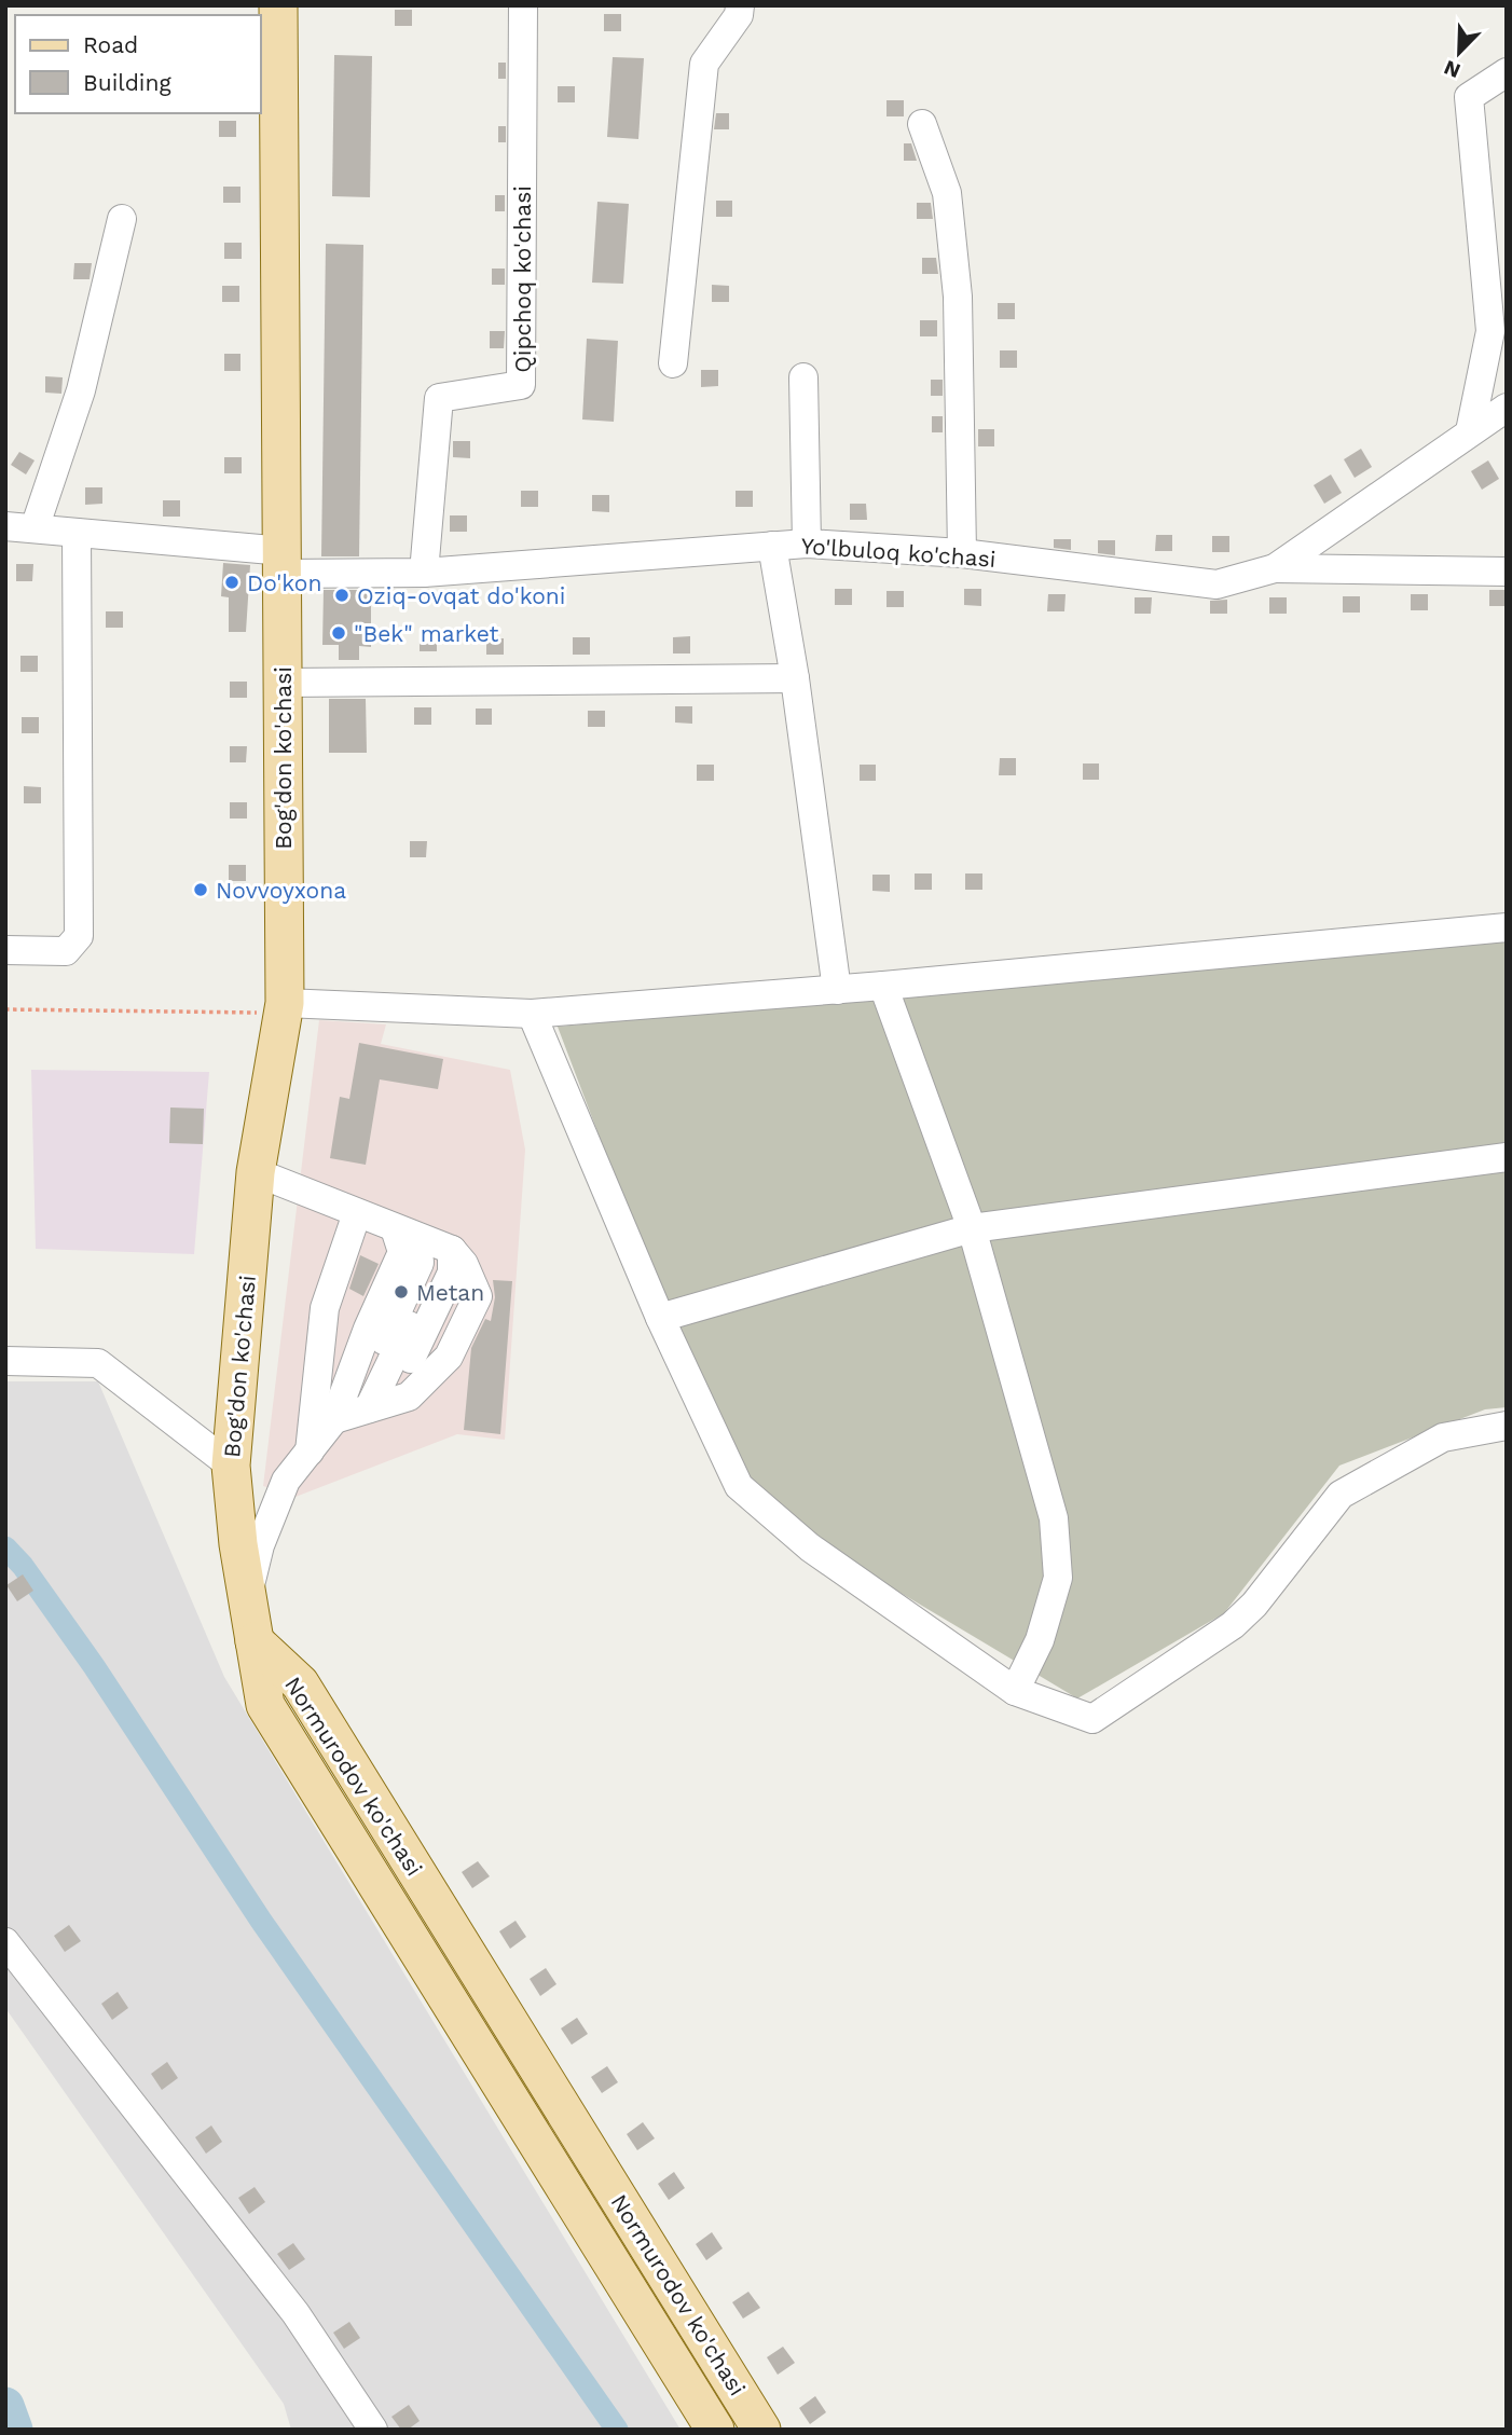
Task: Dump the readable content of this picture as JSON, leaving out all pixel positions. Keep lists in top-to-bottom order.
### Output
{
  "streets": {
    "main road": ["Bog'don ko'chasi", "Normurodov ko'chasi"],
    "street": ["Qipchoq ko'chasi", "Yo'lbuloq ko'chasi"]
  },
  "crossings": [
    ["Qipchoq ko'chasi", "Yo'lbuloq ko'chasi"],
    ["Yo'lbuloq ko'chasi", "Bog'don ko'chasi"],
    ["Bog'don ko'chasi", "Normurodov ko'chasi"]
  ],
  "places": [
    "Do'kon",
    "Oziq-ovqat do'koni",
    "\"Bek\" market",
    "Novvoyxona",
    "Metan"
  ],
  "legend": ["Road", "Building"],
  "north": "bottom left"
}
